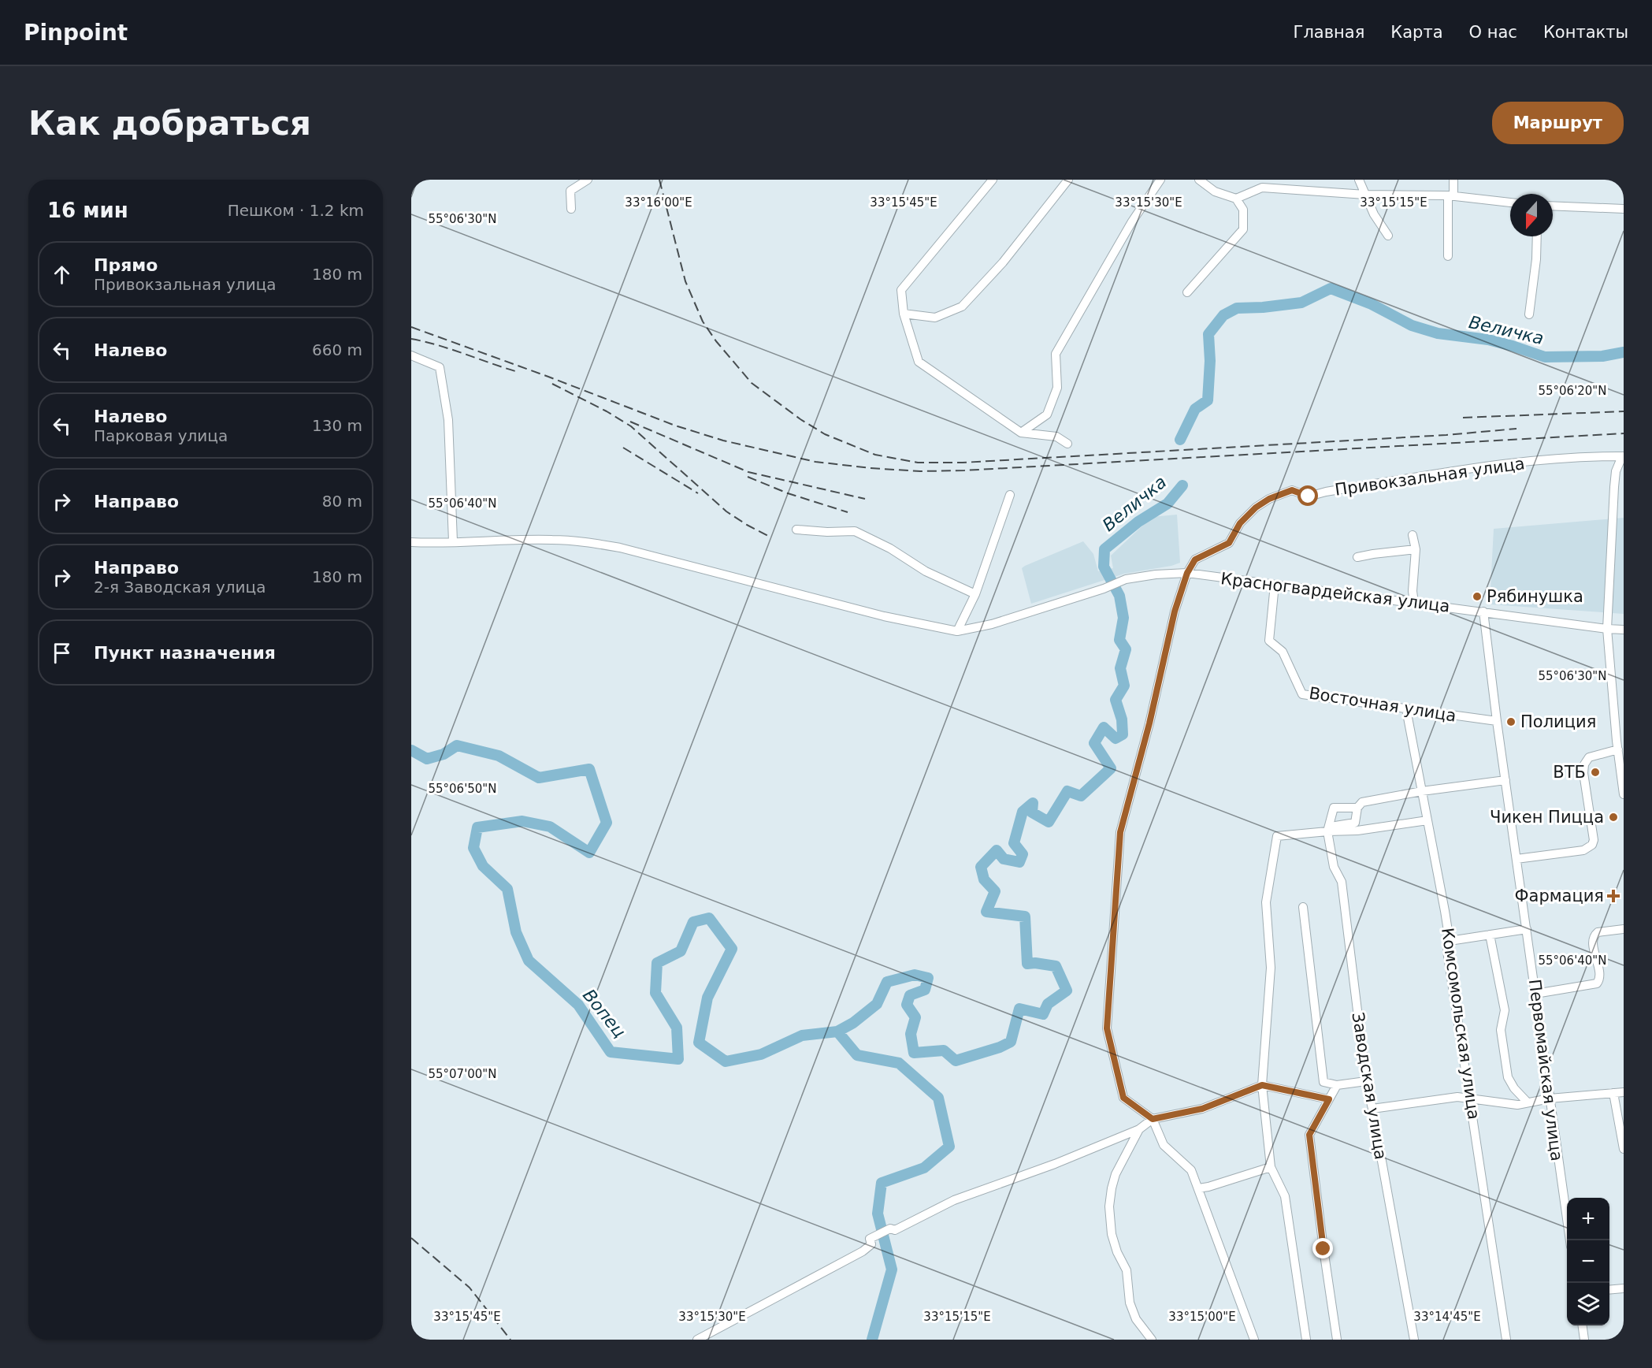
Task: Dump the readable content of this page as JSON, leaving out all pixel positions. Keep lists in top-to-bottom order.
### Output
{
  "streets": {
    "street": [
      "Привокзальная улица",
      "Красногвардейская улица",
      "Восточная улица",
      "Комсомольская улица",
      "Первомайская улица",
      "Заводская улица"
    ]
  },
  "crossings": [
    ["Привокзальная улица", "Красногвардейская улица"],
    ["Красногвардейская улица", "Восточная улица"],
    ["Красногвардейская улица", "Первомайская улица"],
    ["Восточная улица", "Комсомольская улица"],
    ["Восточная улица", "Первомайская улица"]
  ],
  "water": ["Величка", "Вопец"],
  "places": {
    "other": [
      "Рябинушка",
      "Полиция",
      "ВТБ",
      "Чикен Пицца"
    ],
    "health": ["Фармация"]
  },
  "north": "bottom",
  "page": {
    "header": "Pinpoint",
    "nav": [
      "Главная",
      "Карта",
      "О нас",
      "Контакты"
    ],
    "buttons": "Маршрут",
    "title": "Как добраться",
    "heading": ["16 мин", "Пешком · 1.2 km"],
    "list": [
      ["Прямо", "Привокзальная улица", "180 m"],
      ["Налево", "660 m"],
      ["Налево", "Парковая улица", "130 m"],
      ["Направо", "80 m"],
      ["Направо", "2-я Заводская улица", "180 m"],
      "Пункт назначения"
    ],
    "map_buttons": ["+", "−"]
  },
  "coordinates": [
    "33°16'00\"E",
    "33°15'45\"E",
    "33°15'30\"E",
    "33°15'15\"E",
    "55°06'30\"N",
    "55°06'20\"N",
    "55°06'40\"N",
    "55°06'50\"N",
    "55°07'00\"N",
    "33°15'00\"E",
    "33°14'45\"E"
  ]
}
